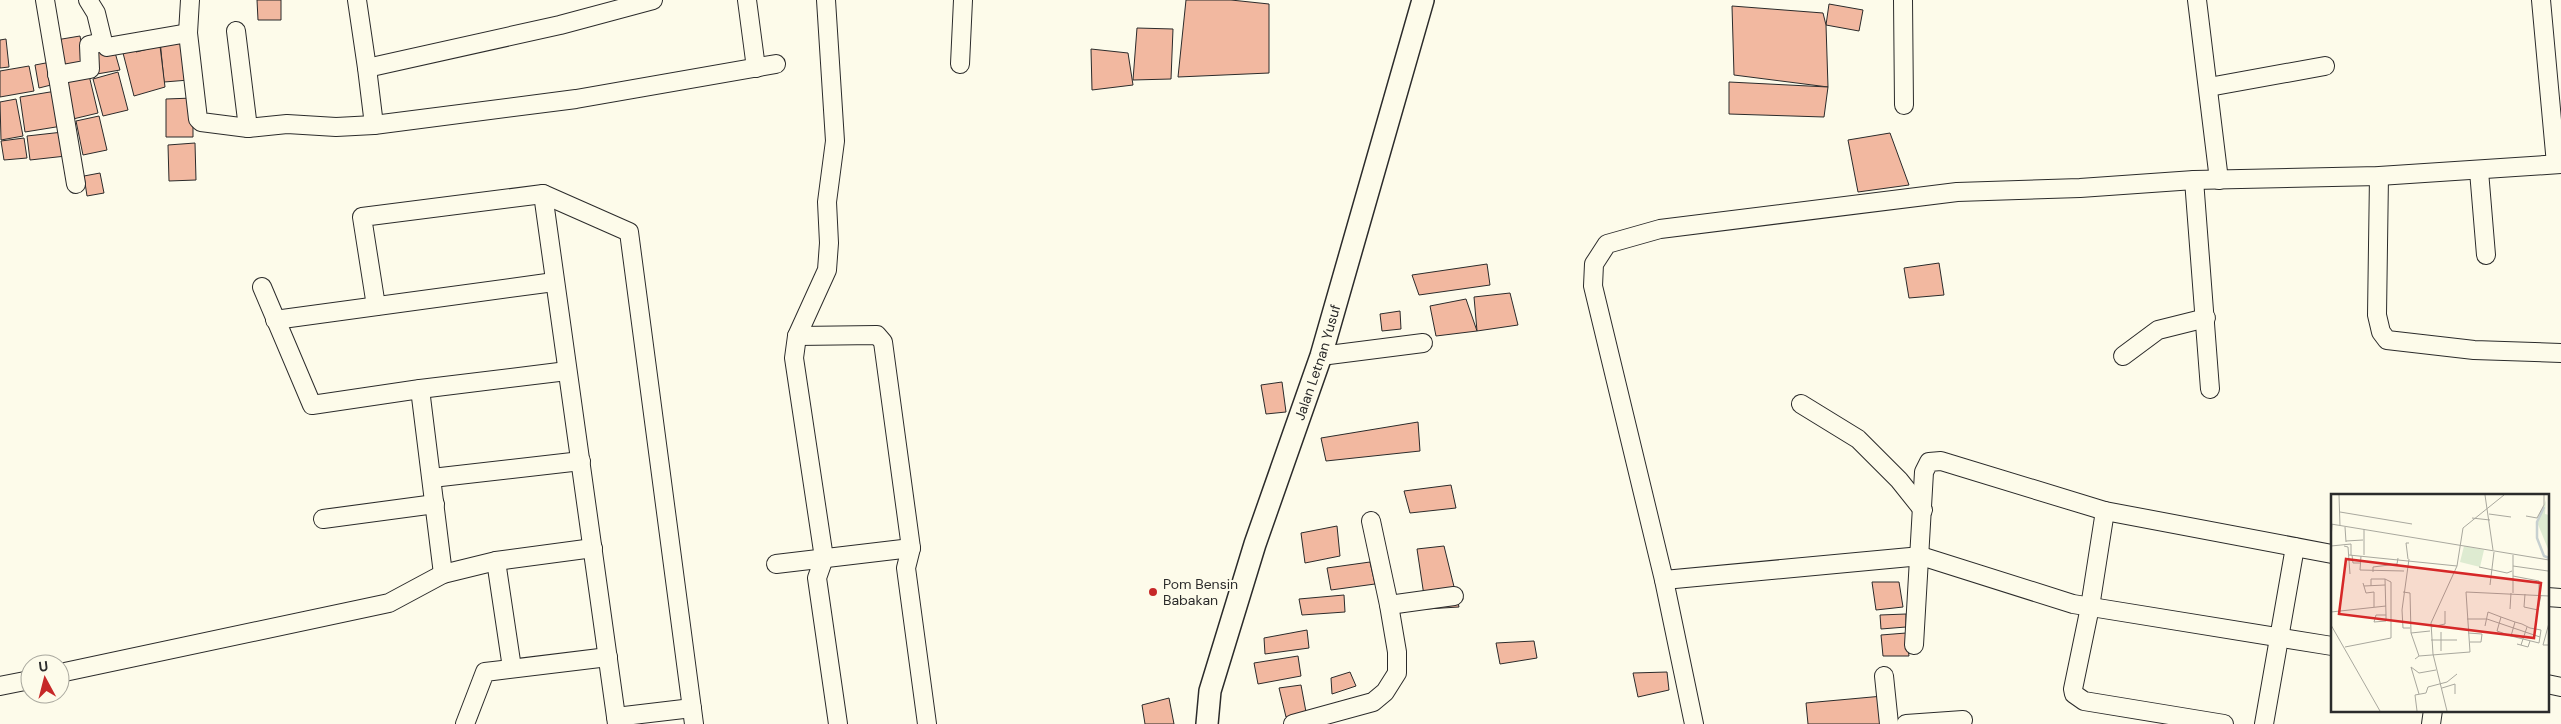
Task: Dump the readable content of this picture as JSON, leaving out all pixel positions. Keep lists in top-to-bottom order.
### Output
{
  "streets": {
    "street": ["Jalan Letnan Yusuf"]
  },
  "places": ["Pom Bensin Babakan"],
  "north": "top"
}
